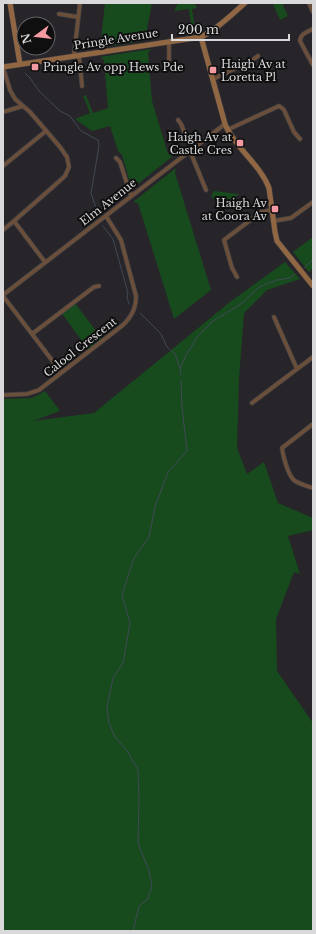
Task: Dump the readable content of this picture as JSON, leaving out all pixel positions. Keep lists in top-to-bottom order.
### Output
{
  "streets": {
    "street": ["Pringle Avenue", "Elm Avenue", "Calool Crescent"]
  },
  "crossings": [
    ["Elm Avenue", "Calool Crescent"]
  ],
  "places": {
    "transit": [
      "Pringle Av opp Hews Pde",
      "Haigh Av at Loretta Pl",
      "Haigh Av at Castle Cres",
      "Haigh Av at Coora Av"
    ]
  },
  "scale_bar": "200 m",
  "north": "left"
}
